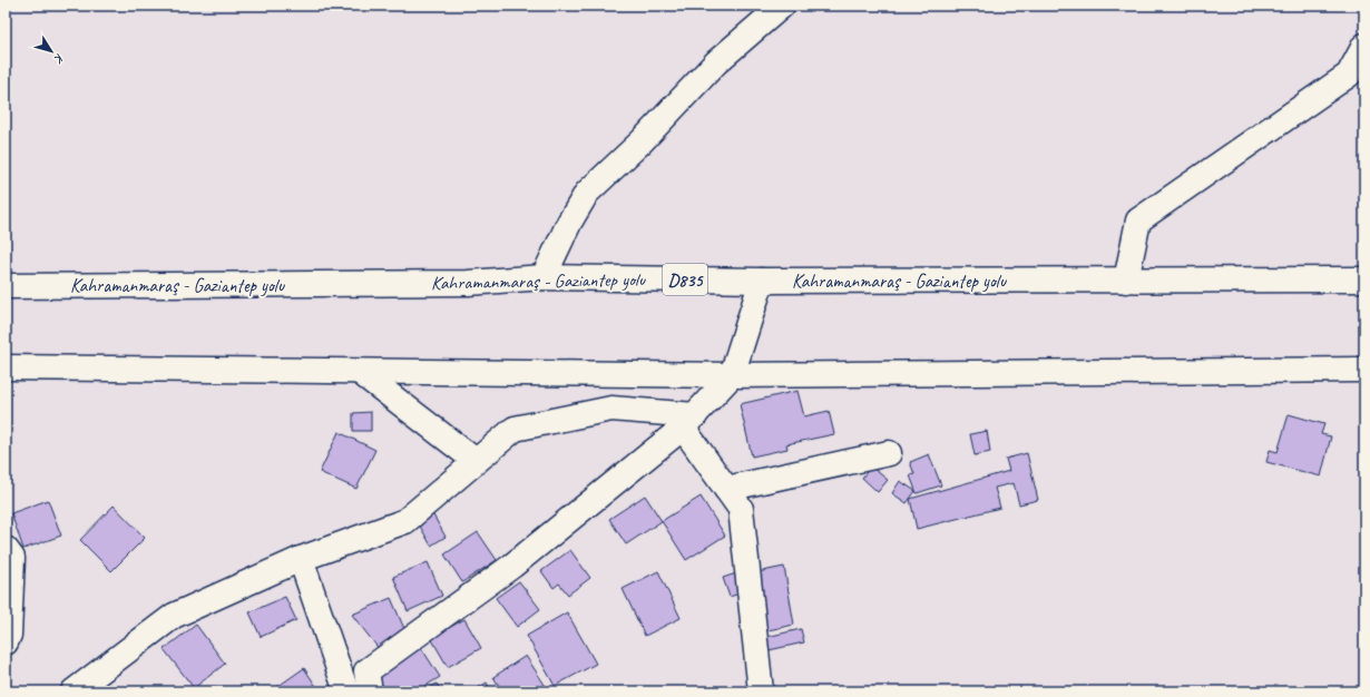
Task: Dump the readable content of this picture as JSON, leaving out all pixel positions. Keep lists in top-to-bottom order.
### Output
{
  "streets": {
    "main road": ["D835", "Kahramanmaraş - Gaziantep yolu"]
  },
  "north": "bottom right"
}
